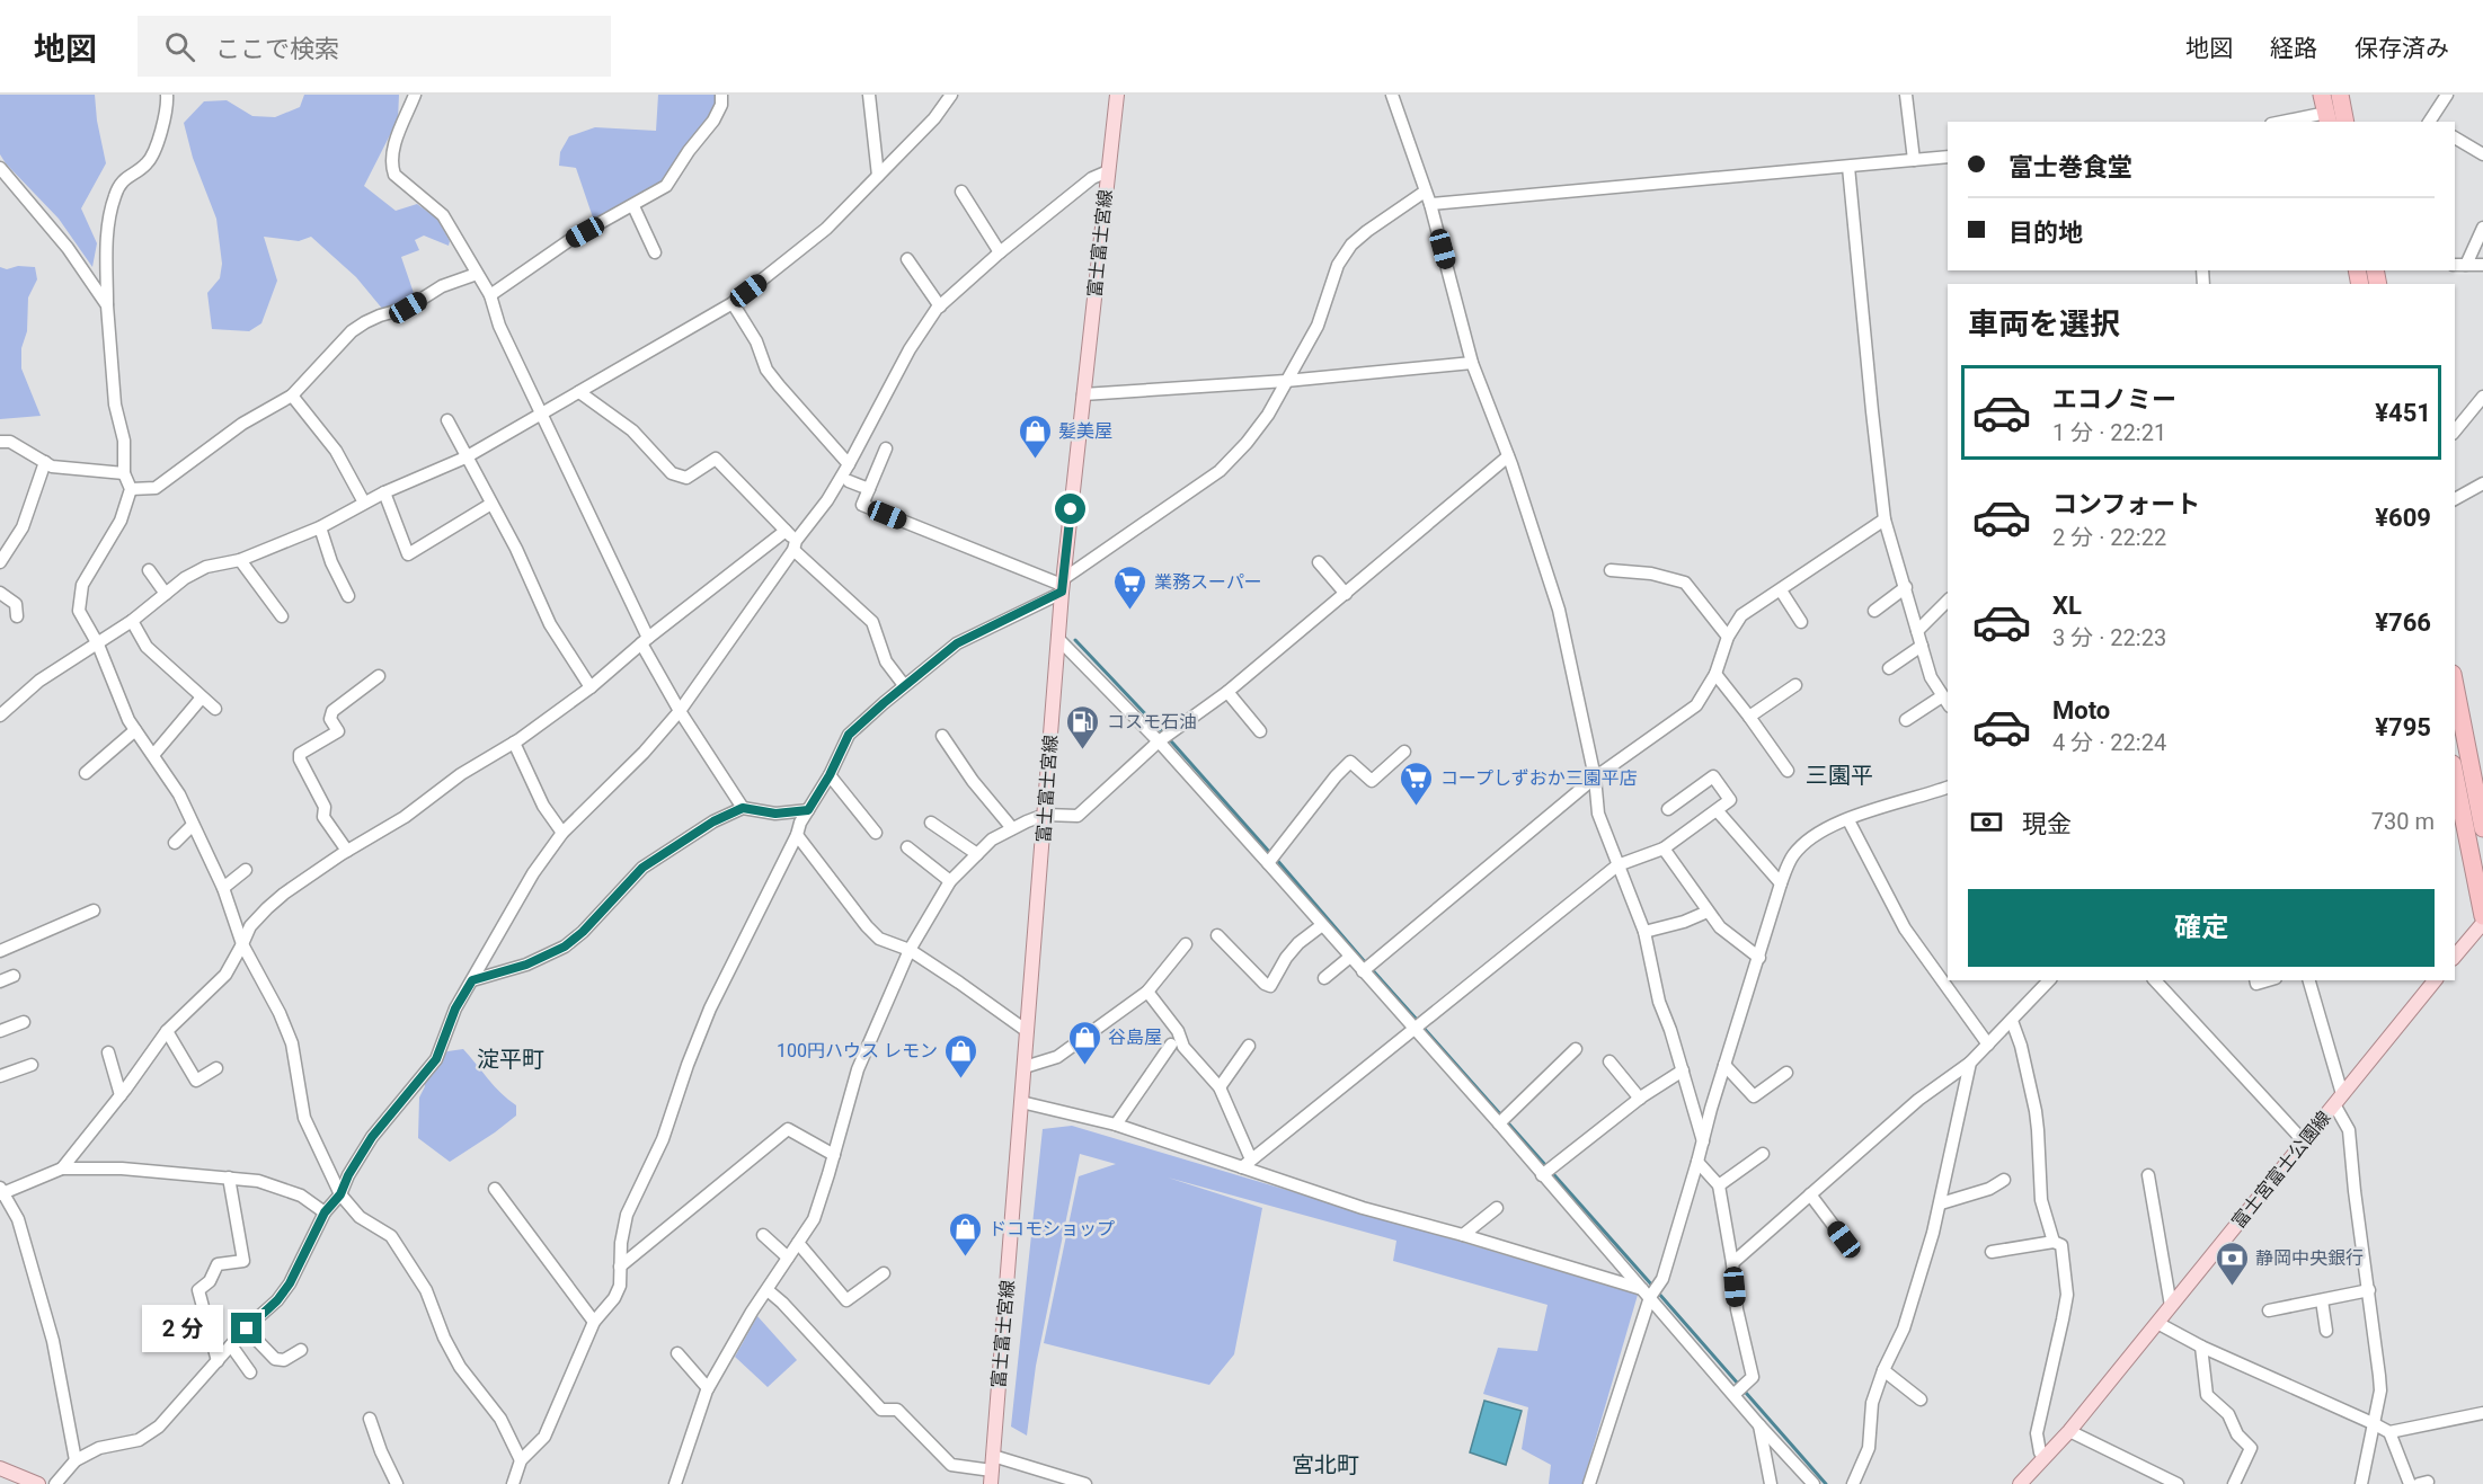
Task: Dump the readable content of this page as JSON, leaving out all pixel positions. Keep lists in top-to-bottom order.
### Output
{
  "streets": {
    "main road": ["富士富士宮線", "富士宮富士公園線"]
  },
  "districts": ["三園平", "淀平町", "宮北町"],
  "places": {
    "shop": [
      "髪美屋",
      "谷島屋",
      "100円ハウス レモン",
      "ドコモショップ"
    ],
    "supermarket": ["業務スーパー", "コープしずおか三園平店"],
    "fuel station": ["コスモ石油"],
    "bank": ["静岡中央銀行"]
  },
  "page": {
    "header": "地図",
    "search": "ここで検索",
    "nav": ["地図", "経路", "保存済み"],
    "banner": ["富士巻食堂", "目的地"],
    "heading": "車両を選択",
    "list": [
      {
        "name": "エコノミー",
        "note": "1 分 · 22:21",
        "value": "¥451"
      },
      {
        "name": "コンフォート",
        "note": "2 分 · 22:22",
        "value": "¥609"
      },
      {
        "name": "XL",
        "note": "3 分 · 22:23",
        "value": "¥766"
      },
      {
        "name": "Moto",
        "note": "4 分 · 22:24",
        "value": "¥795"
      }
    ],
    "pay": ["現金", "730 m"],
    "buttons": "確定",
    "bubble": "2 分"
  }
}
